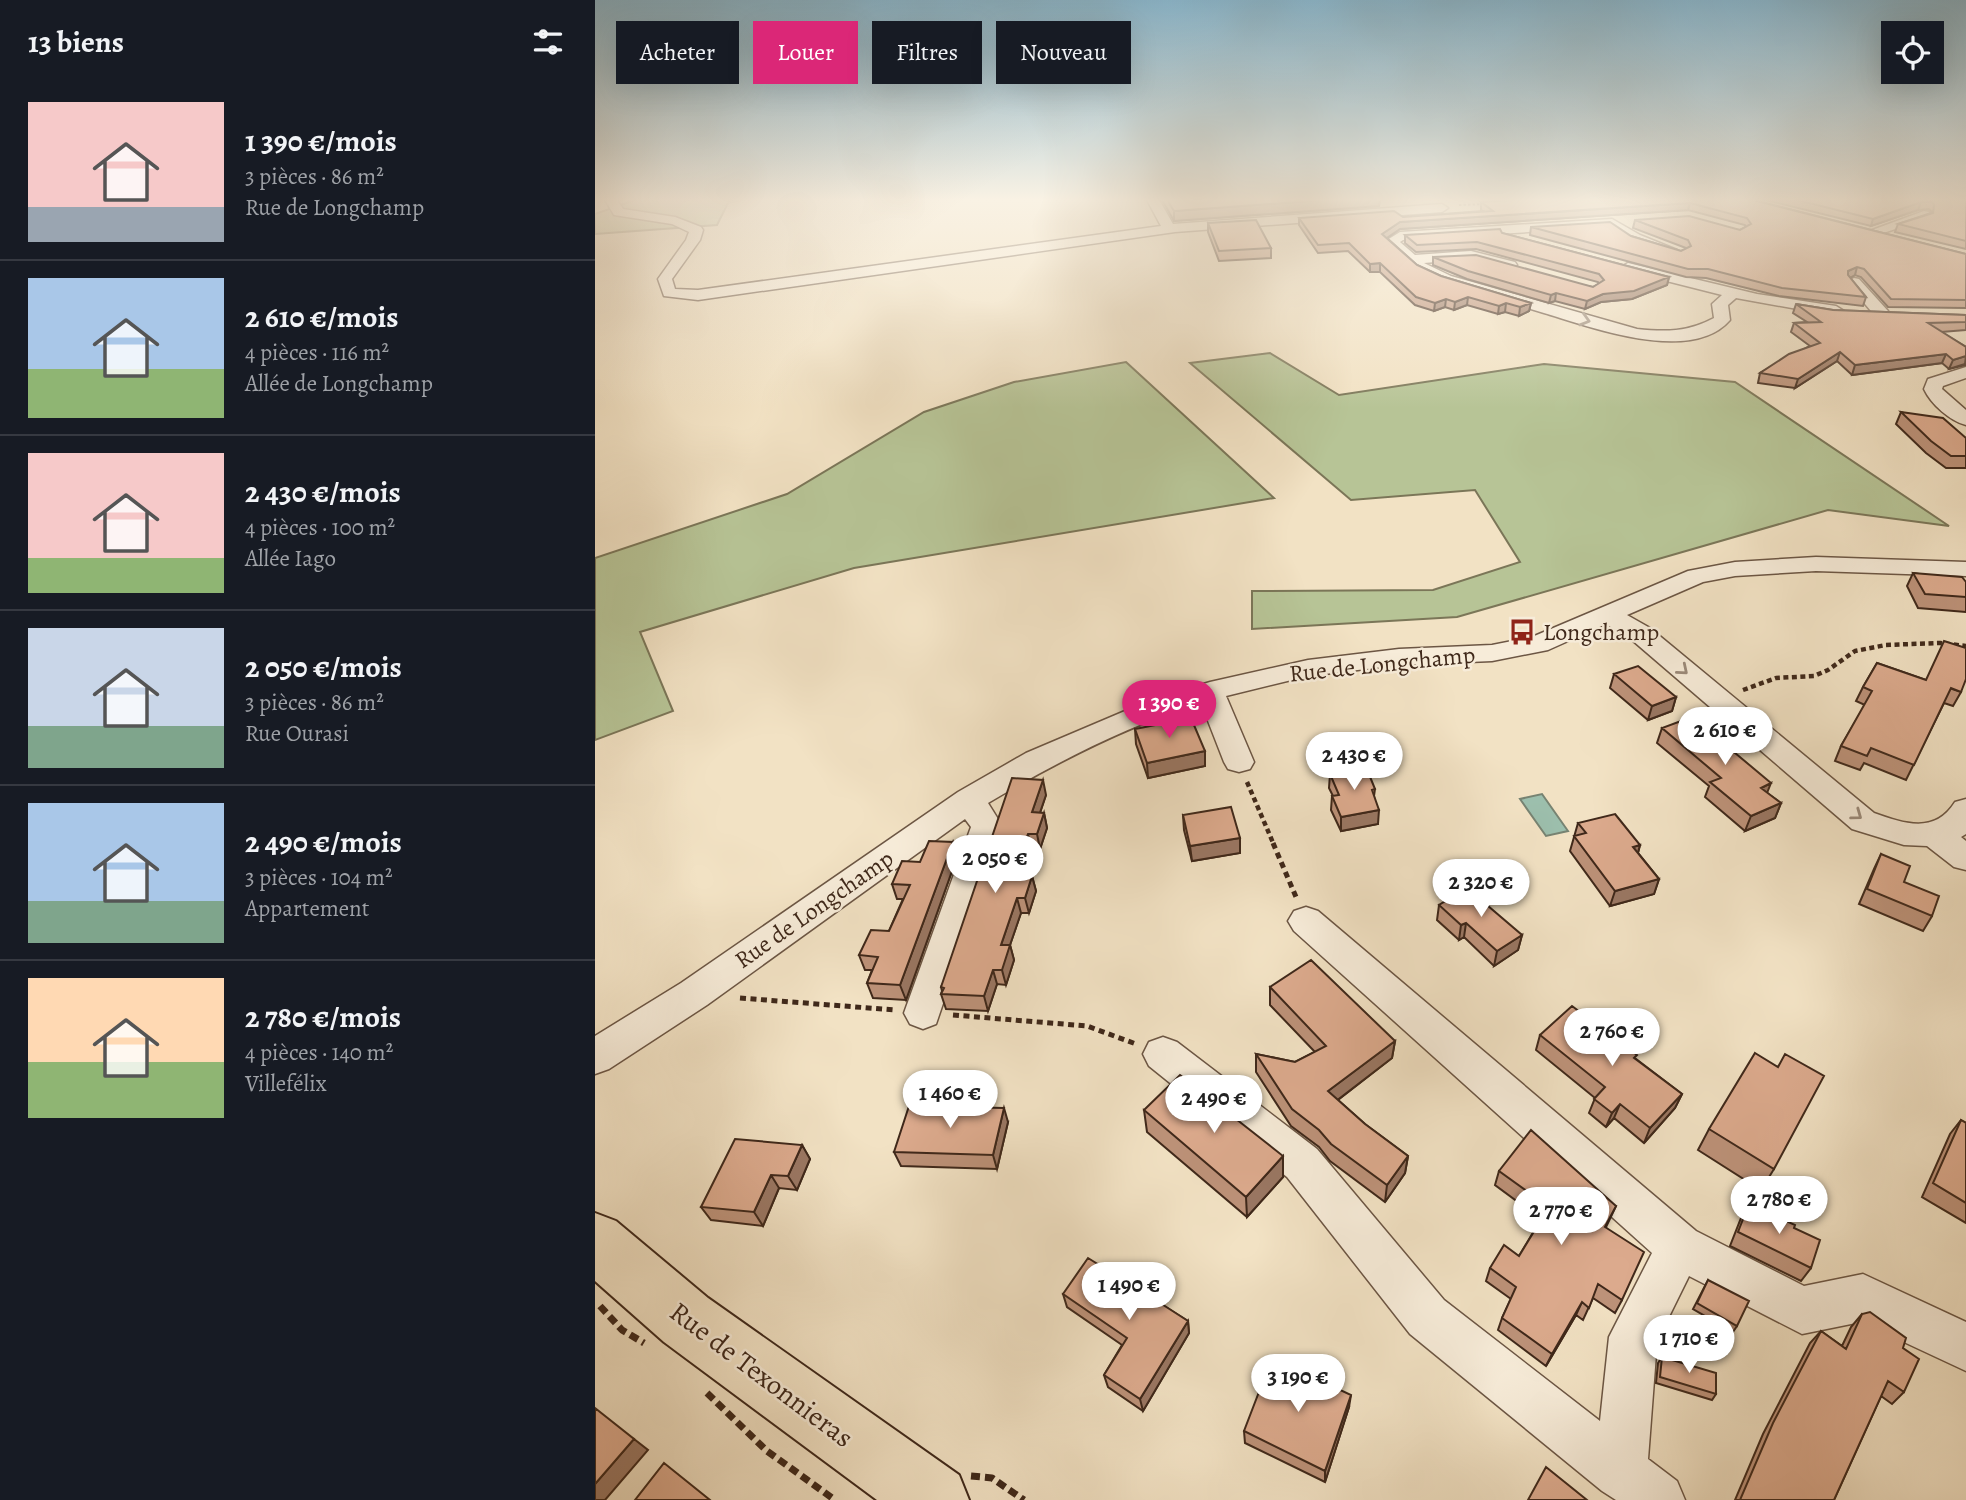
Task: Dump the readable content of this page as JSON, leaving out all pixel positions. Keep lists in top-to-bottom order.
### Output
{
  "streets": {
    "main road": ["Rue de Texonnieras"],
    "street": ["Rue de Longchamp"]
  },
  "places": {
    "bus stop": ["Longchamp"]
  },
  "page": {
    "heading": "13 biens",
    "chip": [
      "Acheter",
      "Louer",
      "Filtres",
      "Nouveau"
    ],
    "list": [
      {
        "name": "1 390 €/mois",
        "note": "3 pièces · 86 m² · Rue de Longchamp"
      },
      {
        "name": "2 610 €/mois",
        "note": "4 pièces · 116 m² · Allée de Longchamp"
      },
      {
        "name": "2 430 €/mois",
        "note": "4 pièces · 100 m² · Allée Iago"
      },
      {
        "name": "2 050 €/mois",
        "note": "3 pièces · 86 m² · Rue Ourasi"
      },
      {
        "name": "2 490 €/mois",
        "note": "3 pièces · 104 m² · Appartement"
      },
      {
        "name": "2 780 €/mois",
        "note": "4 pièces · 140 m² · Villefélix"
      }
    ],
    "price": [
      "1 390 €",
      "2 610 €",
      "2 430 €",
      "2 050 €",
      "2 320 €",
      "2 760 €",
      "1 460 €",
      "2 490 €",
      "2 780 €",
      "2 770 €",
      "1 490 €",
      "1 710 €",
      "3 190 €"
    ]
  }
}
